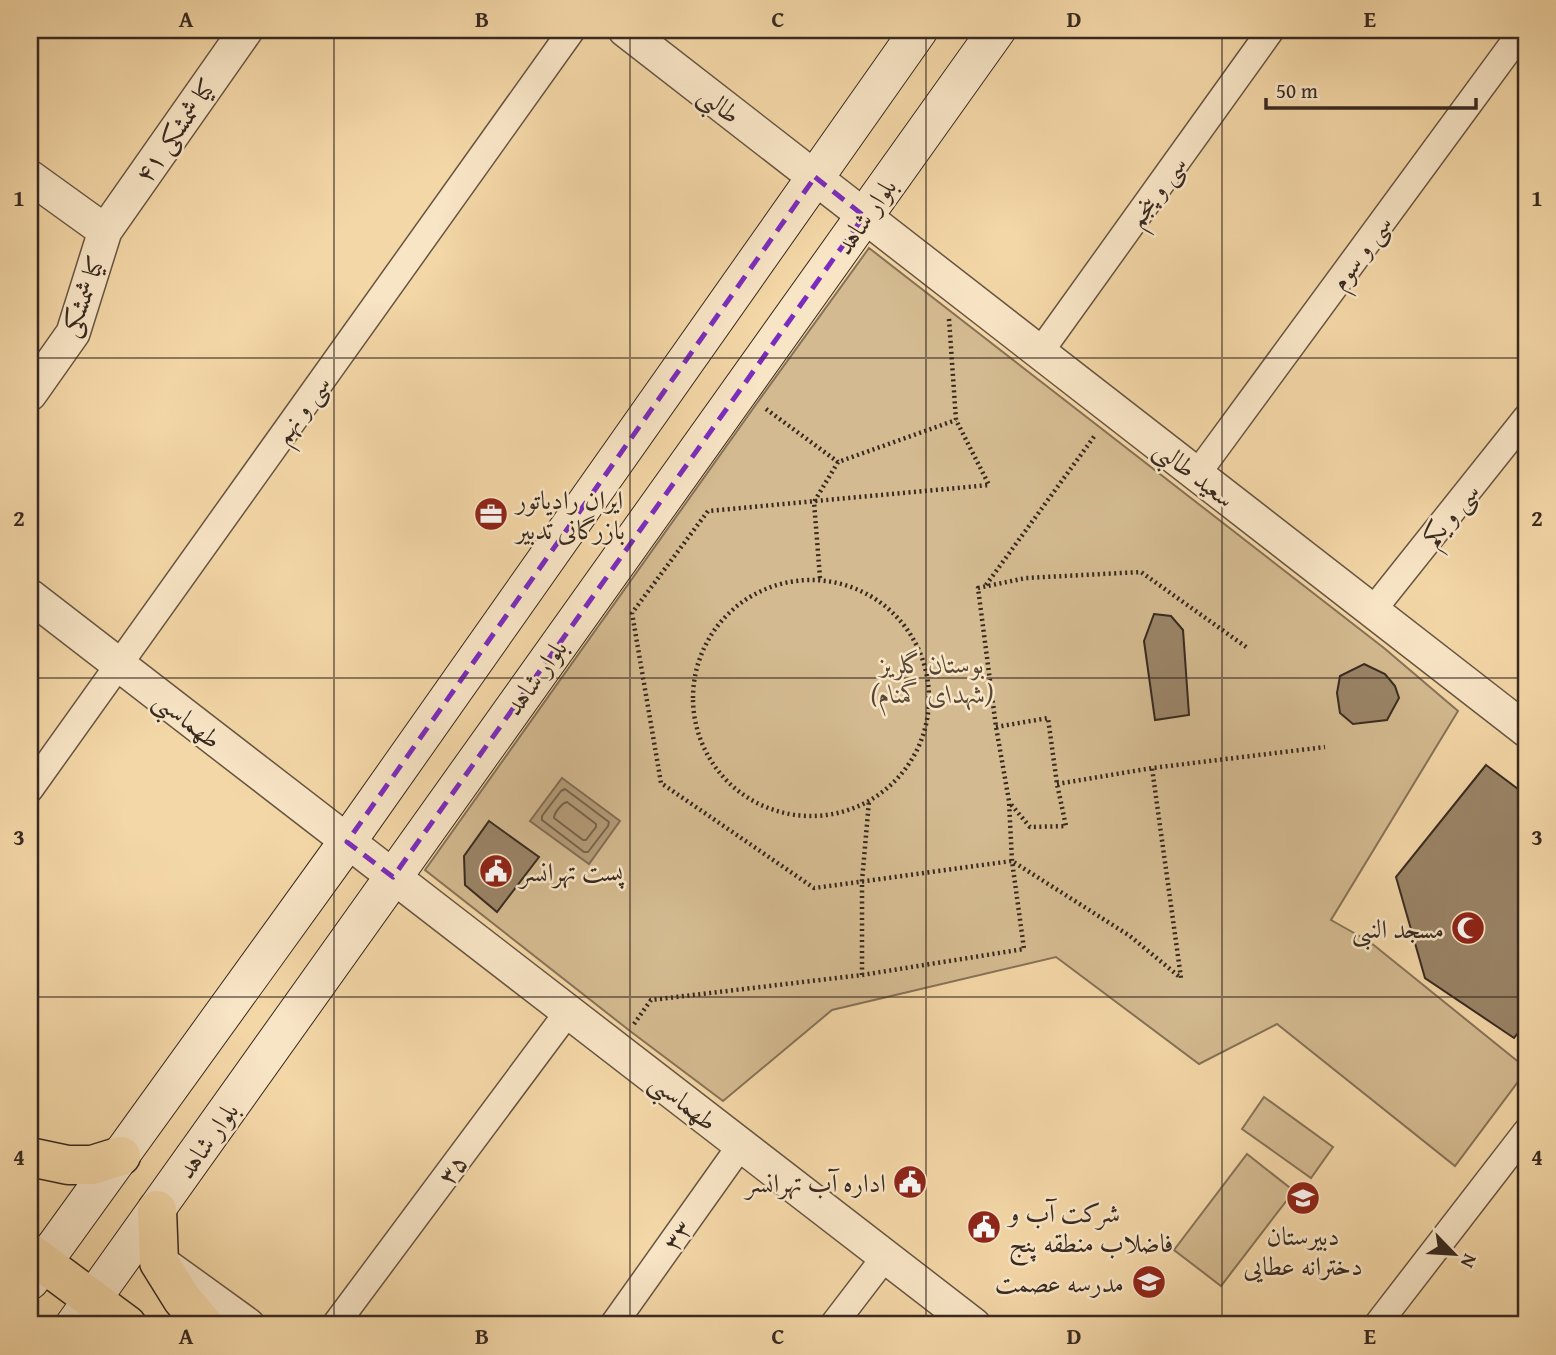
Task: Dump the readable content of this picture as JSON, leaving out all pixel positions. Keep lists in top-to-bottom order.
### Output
{
  "streets": {
    "main road": ["بلوار شاهد"],
    "street": [
      "طالبی",
      "۴۱ کیا شمشکی",
      "سی و پنجم",
      "سی و سوم",
      "کیا شمشکی",
      "سی و نهم",
      "سعید طالبی",
      "سی و یکم",
      "طهماسبی",
      "۳۵",
      "۳۳"
    ]
  },
  "crossings": [
    ["طالبی", "بلوار شاهد"],
    ["طالبی", "سعید طالبی"],
    ["۴۱ کیا شمشکی", "کیا شمشکی"],
    ["سی و پنجم", "سعید طالبی"],
    ["بلوار شاهد", "سعید طالبی"],
    ["بلوار شاهد", "طهماسبی"],
    ["سی و سوم", "سعید طالبی"],
    ["سی و نهم", "طهماسبی"],
    ["سعید طالبی", "سی و یکم"],
    ["طهماسبی", "۳۵"],
    ["طهماسبی", "۳۳"]
  ],
  "parks": ["بوستان گلریز (شهدای گمنام)"],
  "places": {
    "office": ["ایران رادیاتور بازرگانی تدبیر"],
    "public building": ["پست تهرانسر", "اداره آب تهرانسر", "شرکت آب و فاضلاب منطقه پنج"],
    "mosque": ["مسجد النبی"],
    "school or university": ["دبیرستان دخترانه عطایی", "مدرسه عصمت"]
  },
  "scale_bar": "50 m",
  "north": "bottom right",
  "grid": {
    "columns": [
      "A",
      "B",
      "C",
      "D",
      "E"
    ],
    "rows": [
      "1",
      "2",
      "3",
      "4"
    ]
  }
}
